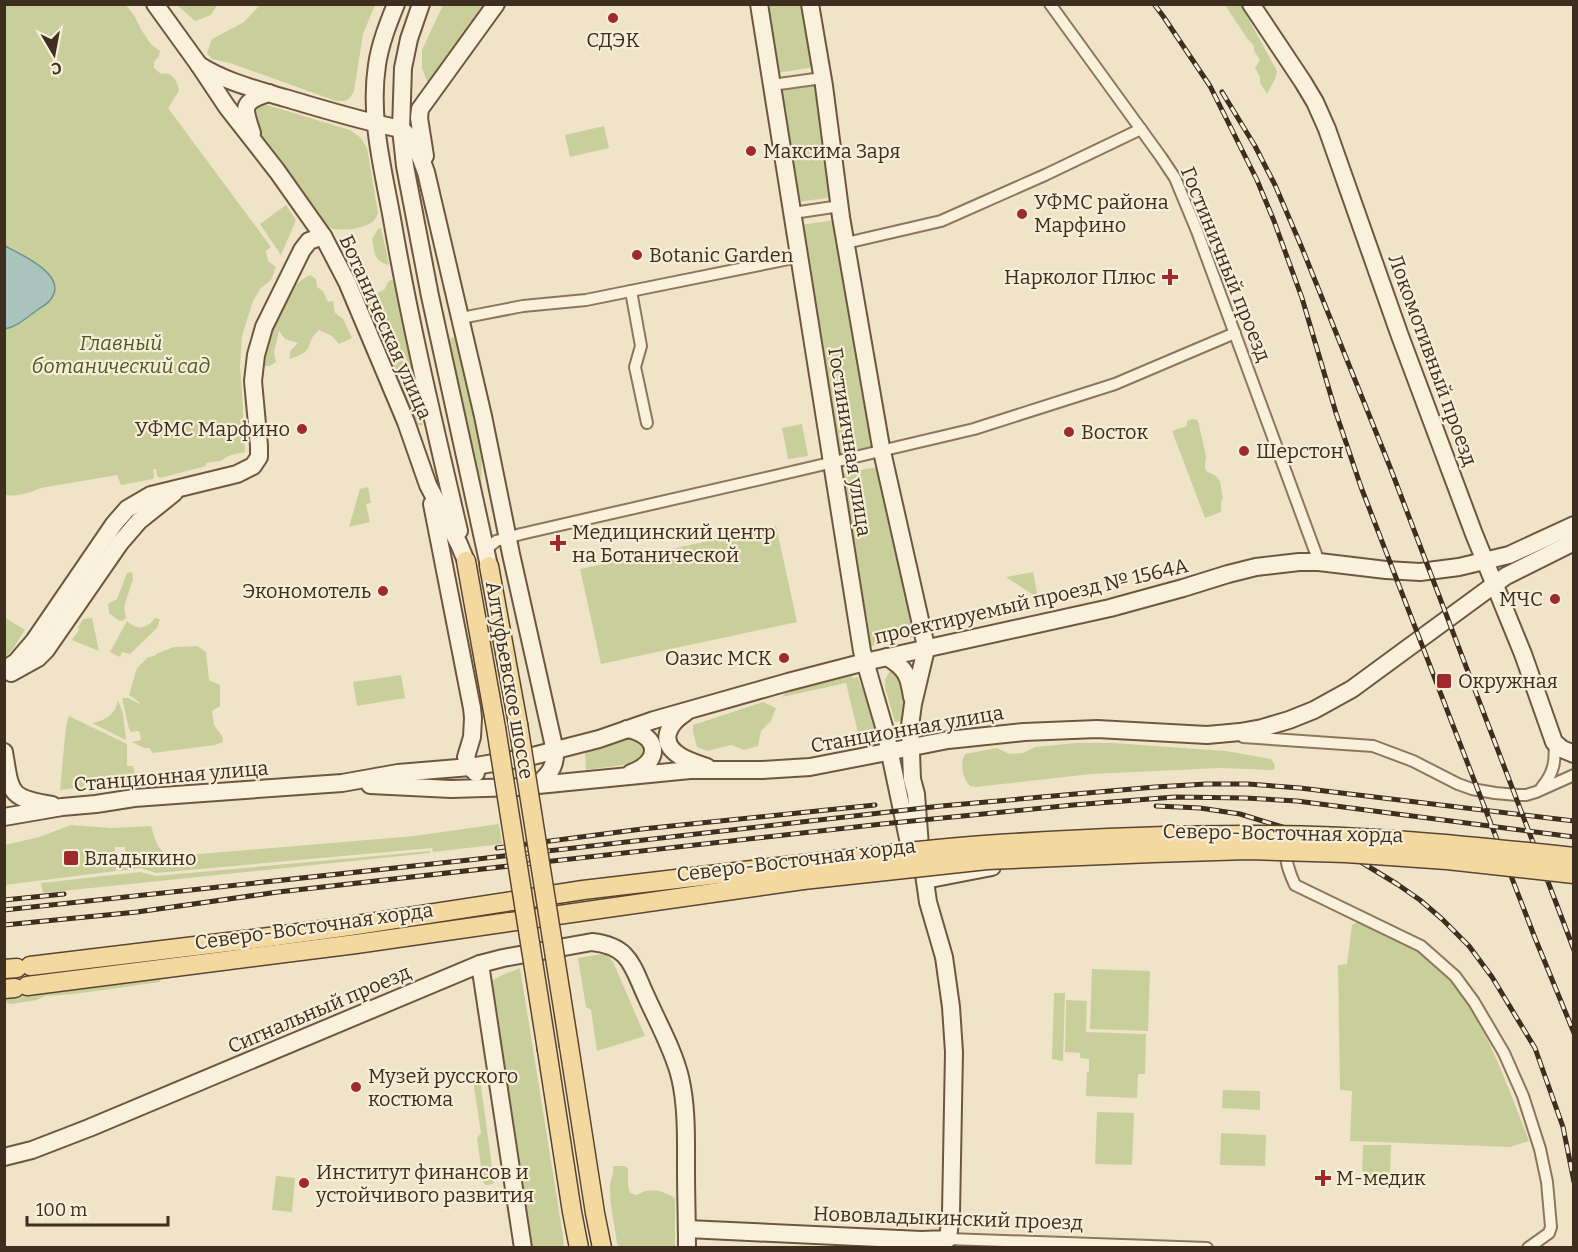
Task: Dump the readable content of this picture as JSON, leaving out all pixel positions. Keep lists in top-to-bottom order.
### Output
{
  "streets": {
    "main road": [
      "Ботаническая улица",
      "Локомотивный проезд",
      "Гостиничная улица",
      "проектируемый проезд № 1564А",
      "Алтуфьевское шоссе",
      "Станционная улица",
      "Северо-Восточная хорда",
      "Сигнальный проезд",
      "Нововладыкинский проезд"
    ],
    "street": ["Гостиничный проезд"]
  },
  "crossings": [
    ["Гостиничный проезд", "проектируемый проезд № 1564А"],
    ["Ботаническая улица", "Алтуфьевское шоссе"],
    ["Локомотивный проезд", "проектируемый проезд № 1564А"],
    ["Локомотивный проезд", "Станционная улица"],
    ["Гостиничная улица", "проектируемый проезд № 1564А"],
    ["Гостиничная улица", "Станционная улица"],
    ["Гостиничная улица", "Нововладыкинский проезд"],
    ["проектируемый проезд № 1564А", "Станционная улица"],
    ["Сигнальный проезд", "Нововладыкинский проезд"]
  ],
  "parks": ["Главный ботанический сад"],
  "places": {
    "other": [
      "СДЭК",
      "Максима Заря",
      "УФМС района Марфино",
      "Botanic Garden",
      "УФМС Марфино",
      "Восток",
      "Шерстон",
      "Экономотель",
      "МЧС",
      "Оазис МСК",
      "Музей русского костюма",
      "Институт финансов и устойчивого развития"
    ],
    "health": ["Нарколог Плюс", "Медицинский центр на Ботанической", "М-медик"],
    "transit": ["Окружная", "Владыкино"]
  },
  "scale_bar": "100 m",
  "north": "bottom"
}
